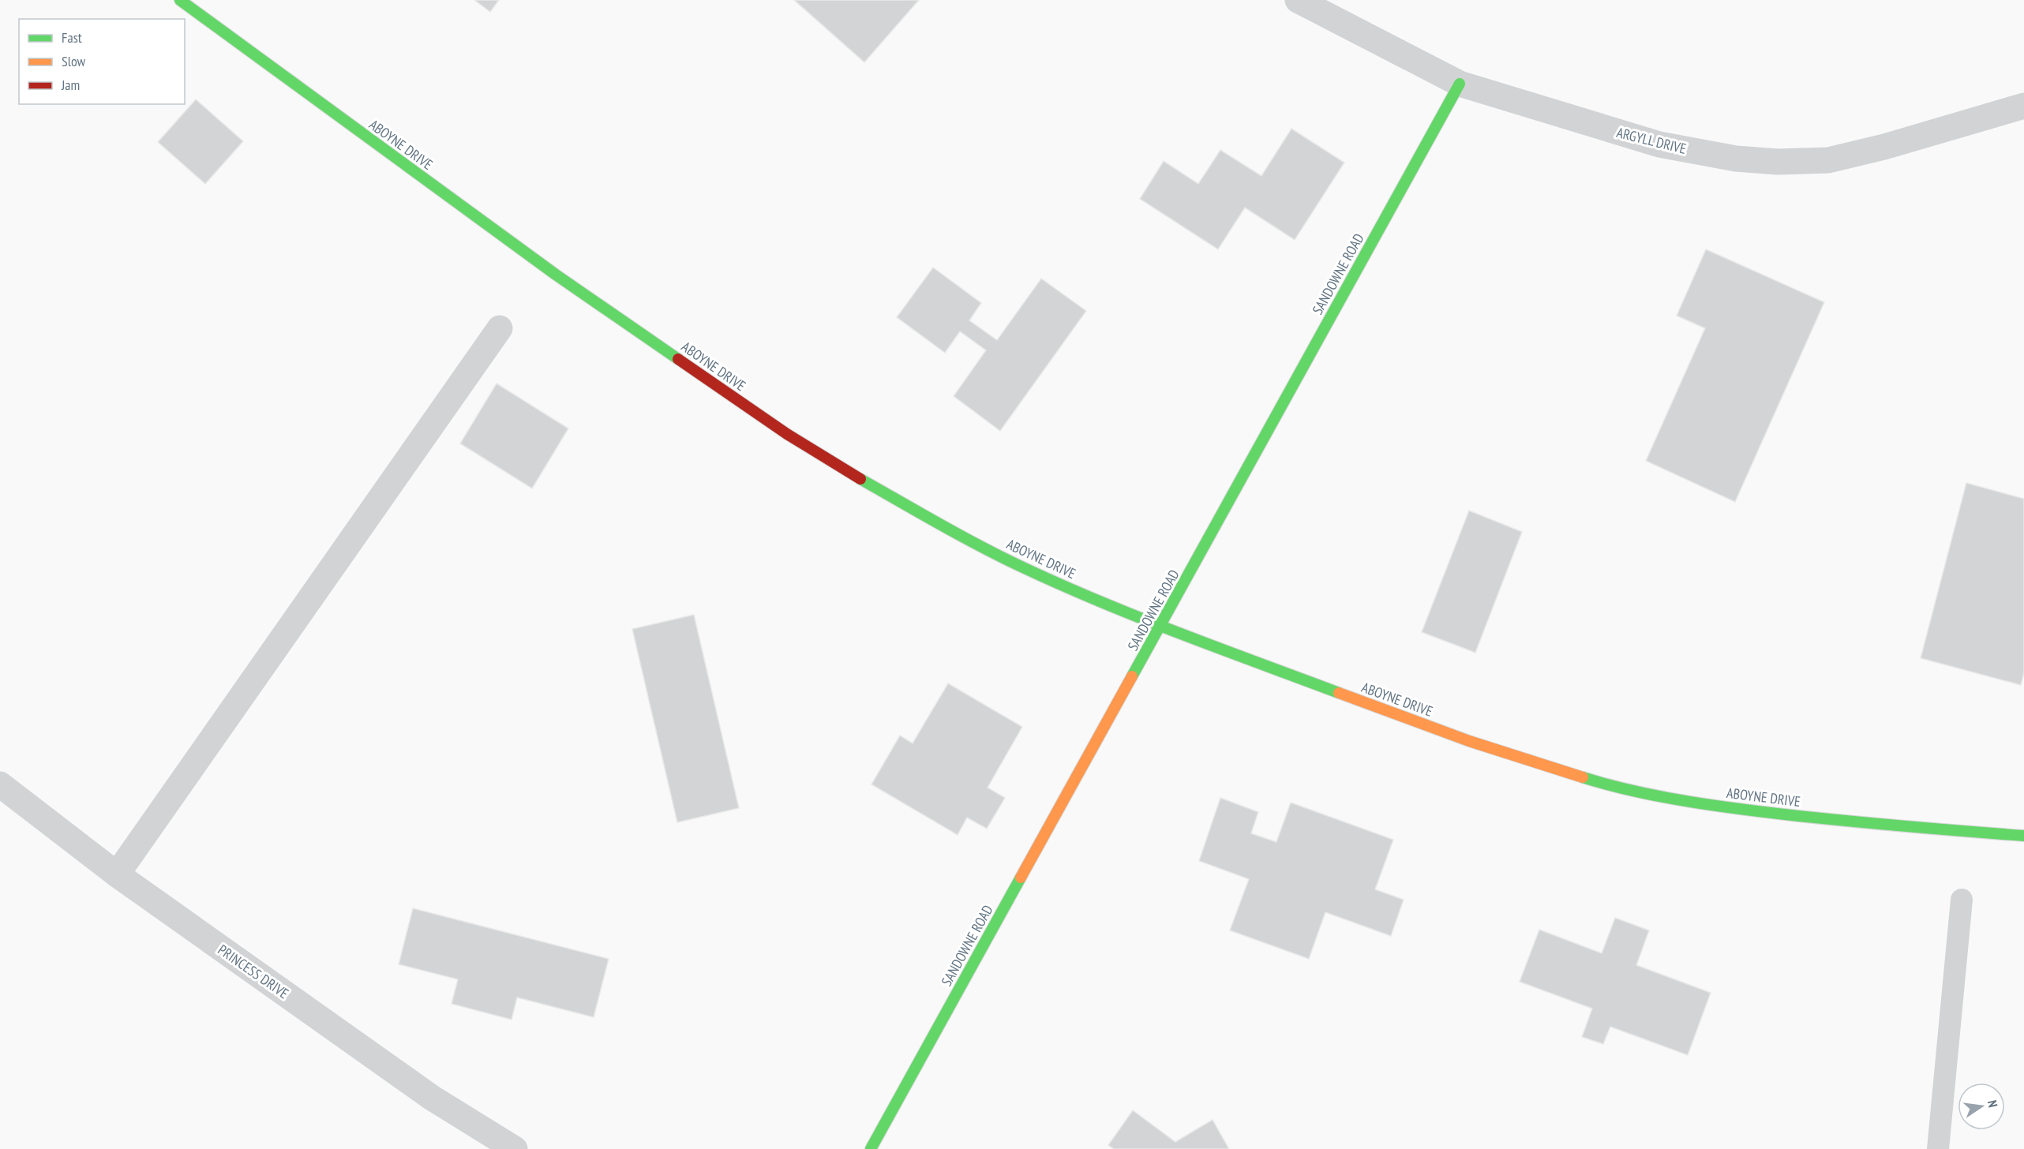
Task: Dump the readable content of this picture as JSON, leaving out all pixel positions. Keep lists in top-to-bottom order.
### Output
{
  "streets": {
    "street": [
      "ARGYLL DRIVE",
      "ABOYNE DRIVE",
      "SANDOWNE ROAD",
      "PRINCESS DRIVE"
    ]
  },
  "crossings": [
    ["ARGYLL DRIVE", "SANDOWNE ROAD"],
    ["ABOYNE DRIVE", "SANDOWNE ROAD"]
  ],
  "legend": ["Fast", "Slow", "Jam"],
  "north": "right"
}
